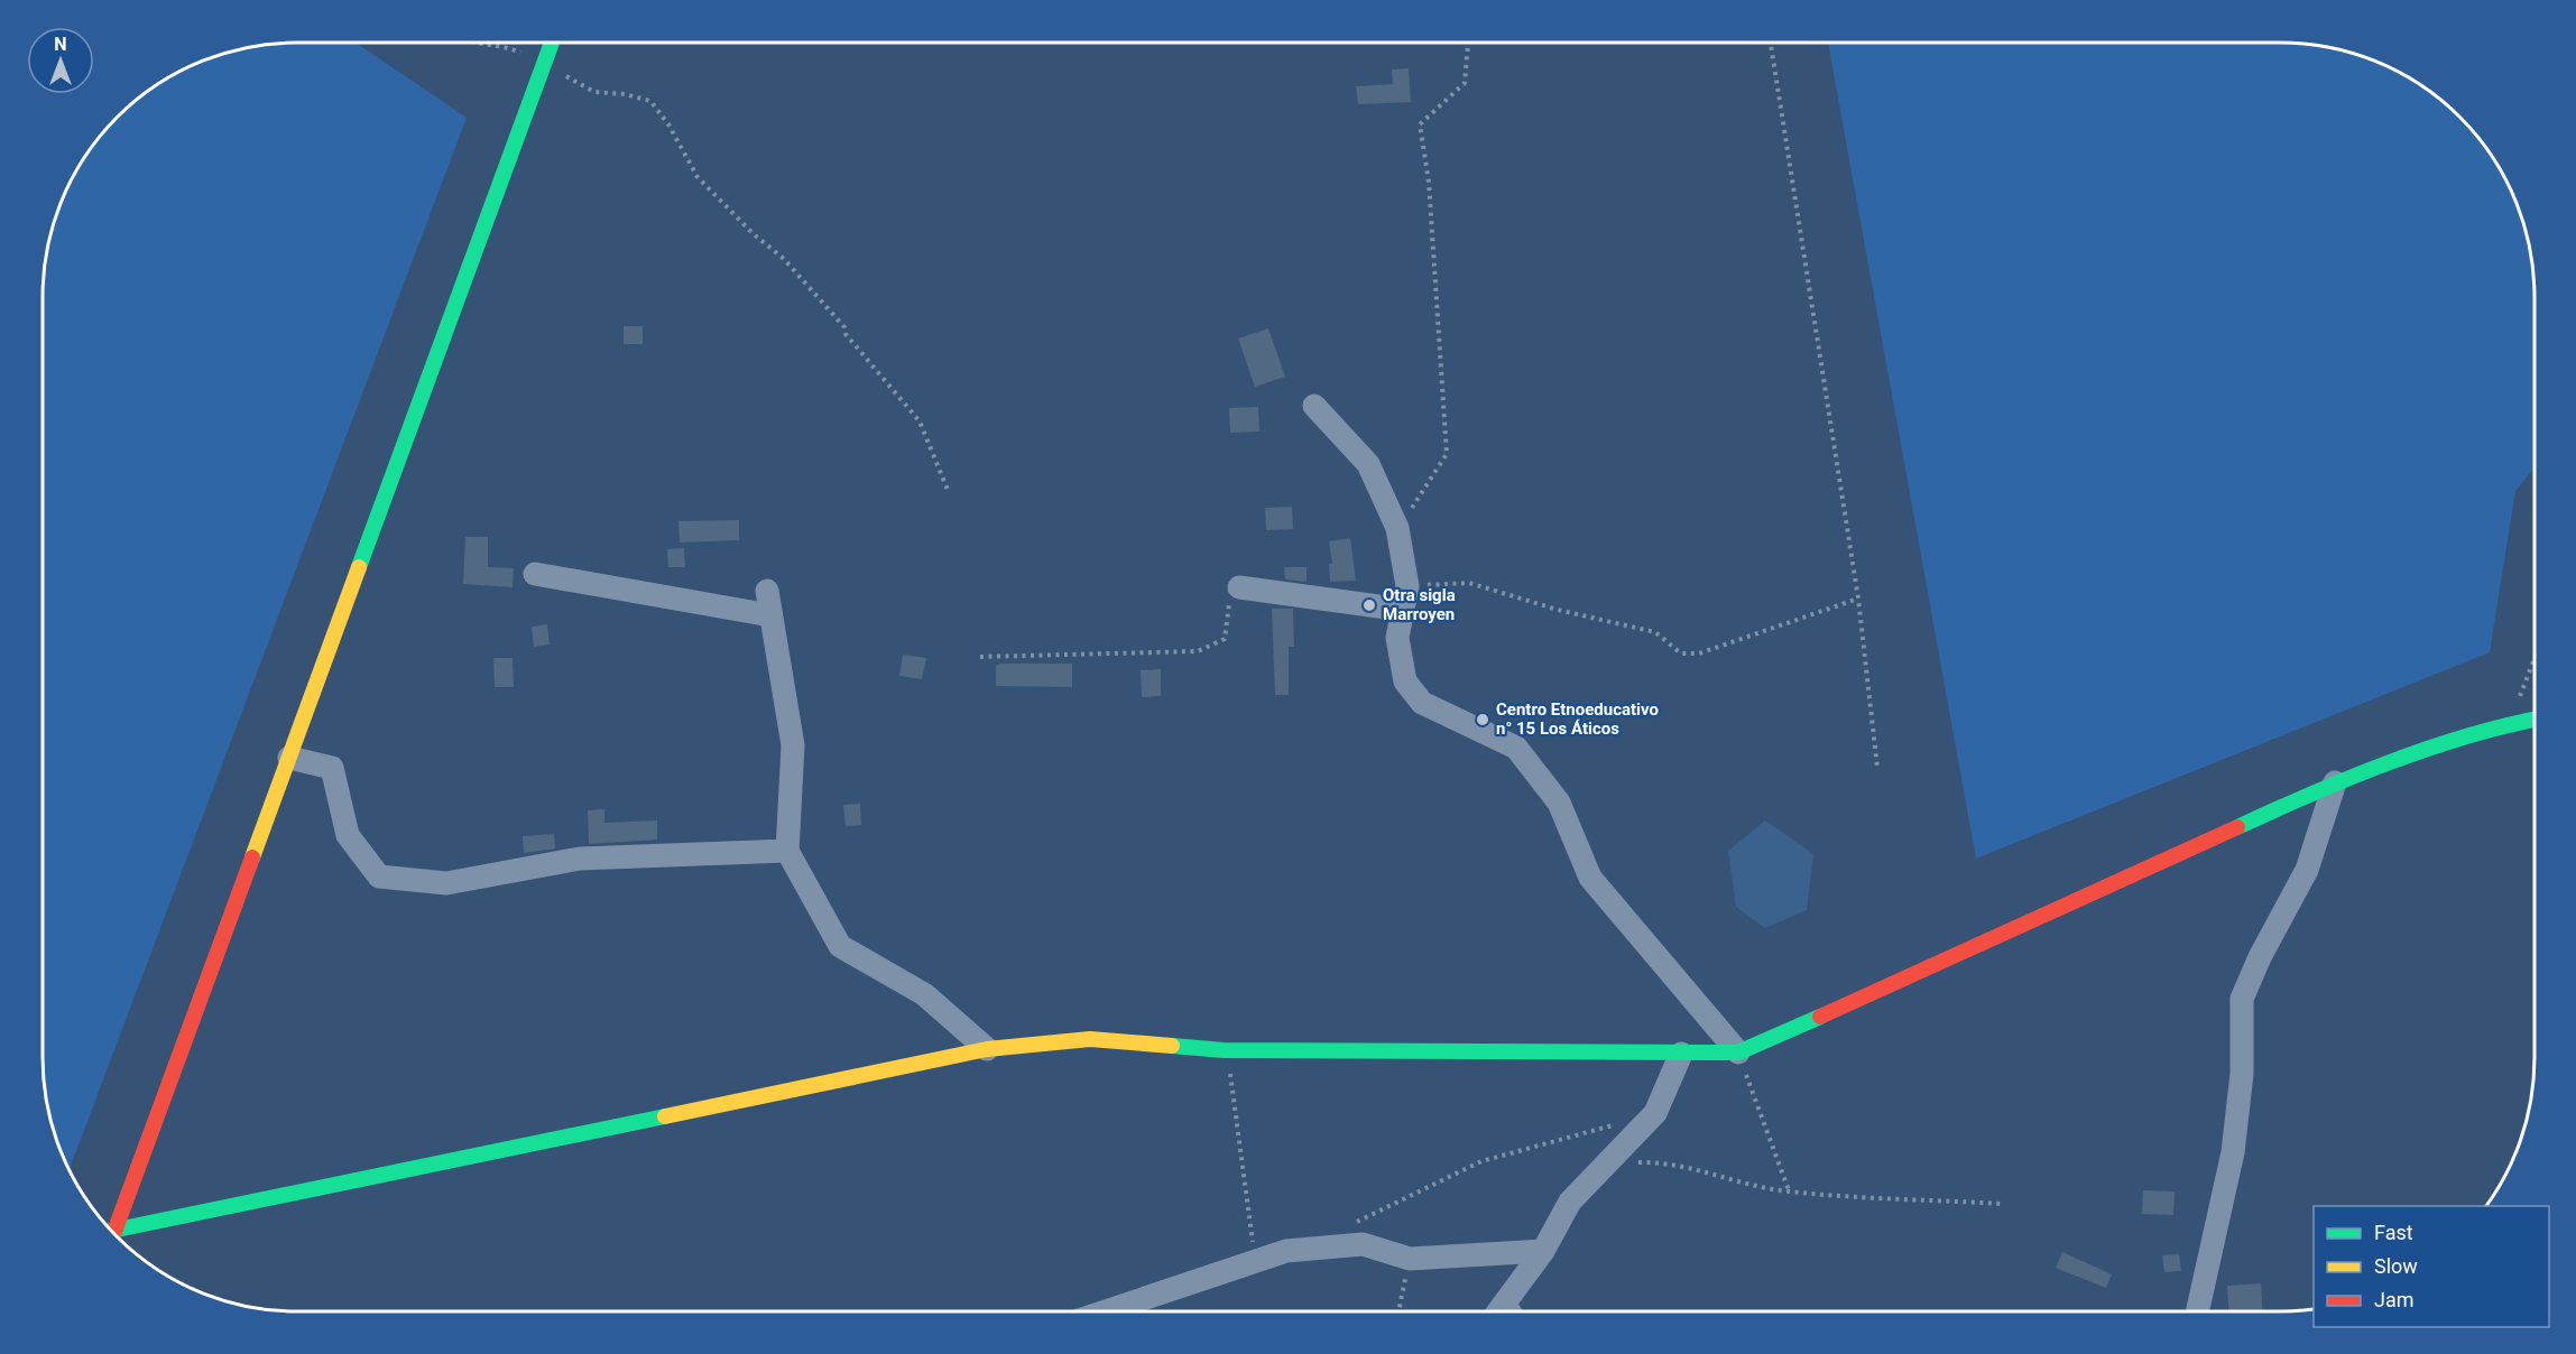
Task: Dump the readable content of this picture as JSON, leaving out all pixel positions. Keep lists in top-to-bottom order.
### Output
{
  "places": ["Otra sigla Marroyen", "Centro Etnoeducativo n° 15 Los Áticos"],
  "legend": ["Fast", "Slow", "Jam"],
  "north": "top"
}
